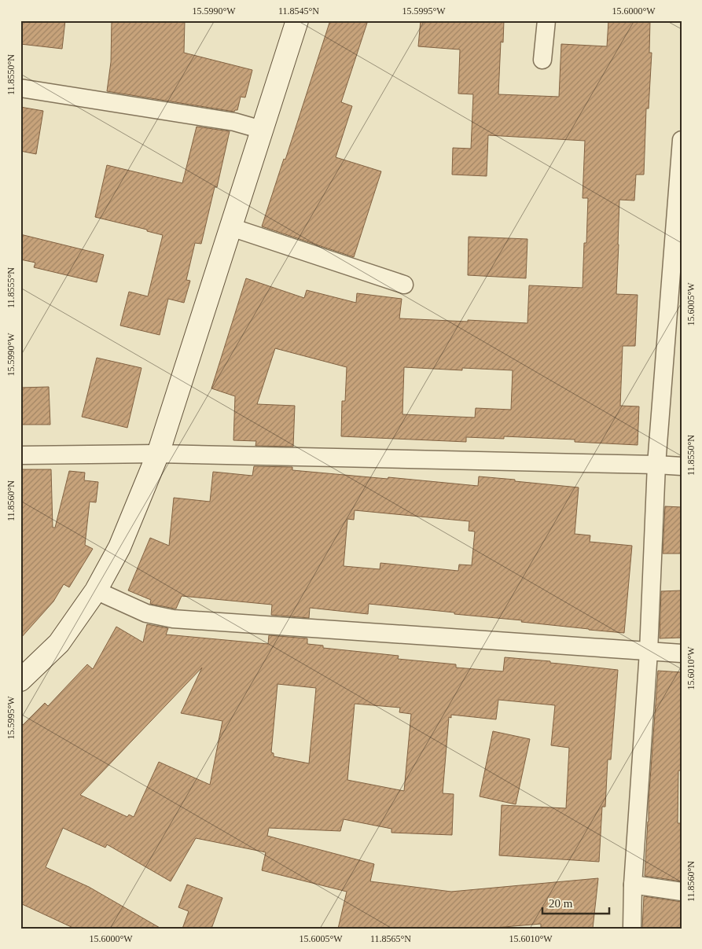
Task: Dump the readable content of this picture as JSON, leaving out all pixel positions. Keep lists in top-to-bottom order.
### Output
{
  "scale_bar": "20 m",
  "coordinates": [
    "15.5990°W",
    "11.8545°N",
    "15.5995°W",
    "15.6000°W",
    "11.8550°N",
    "11.8555°N",
    "15.6005°W",
    "11.8560°N",
    "15.6010°W",
    "11.8565°N"
  ]
}
